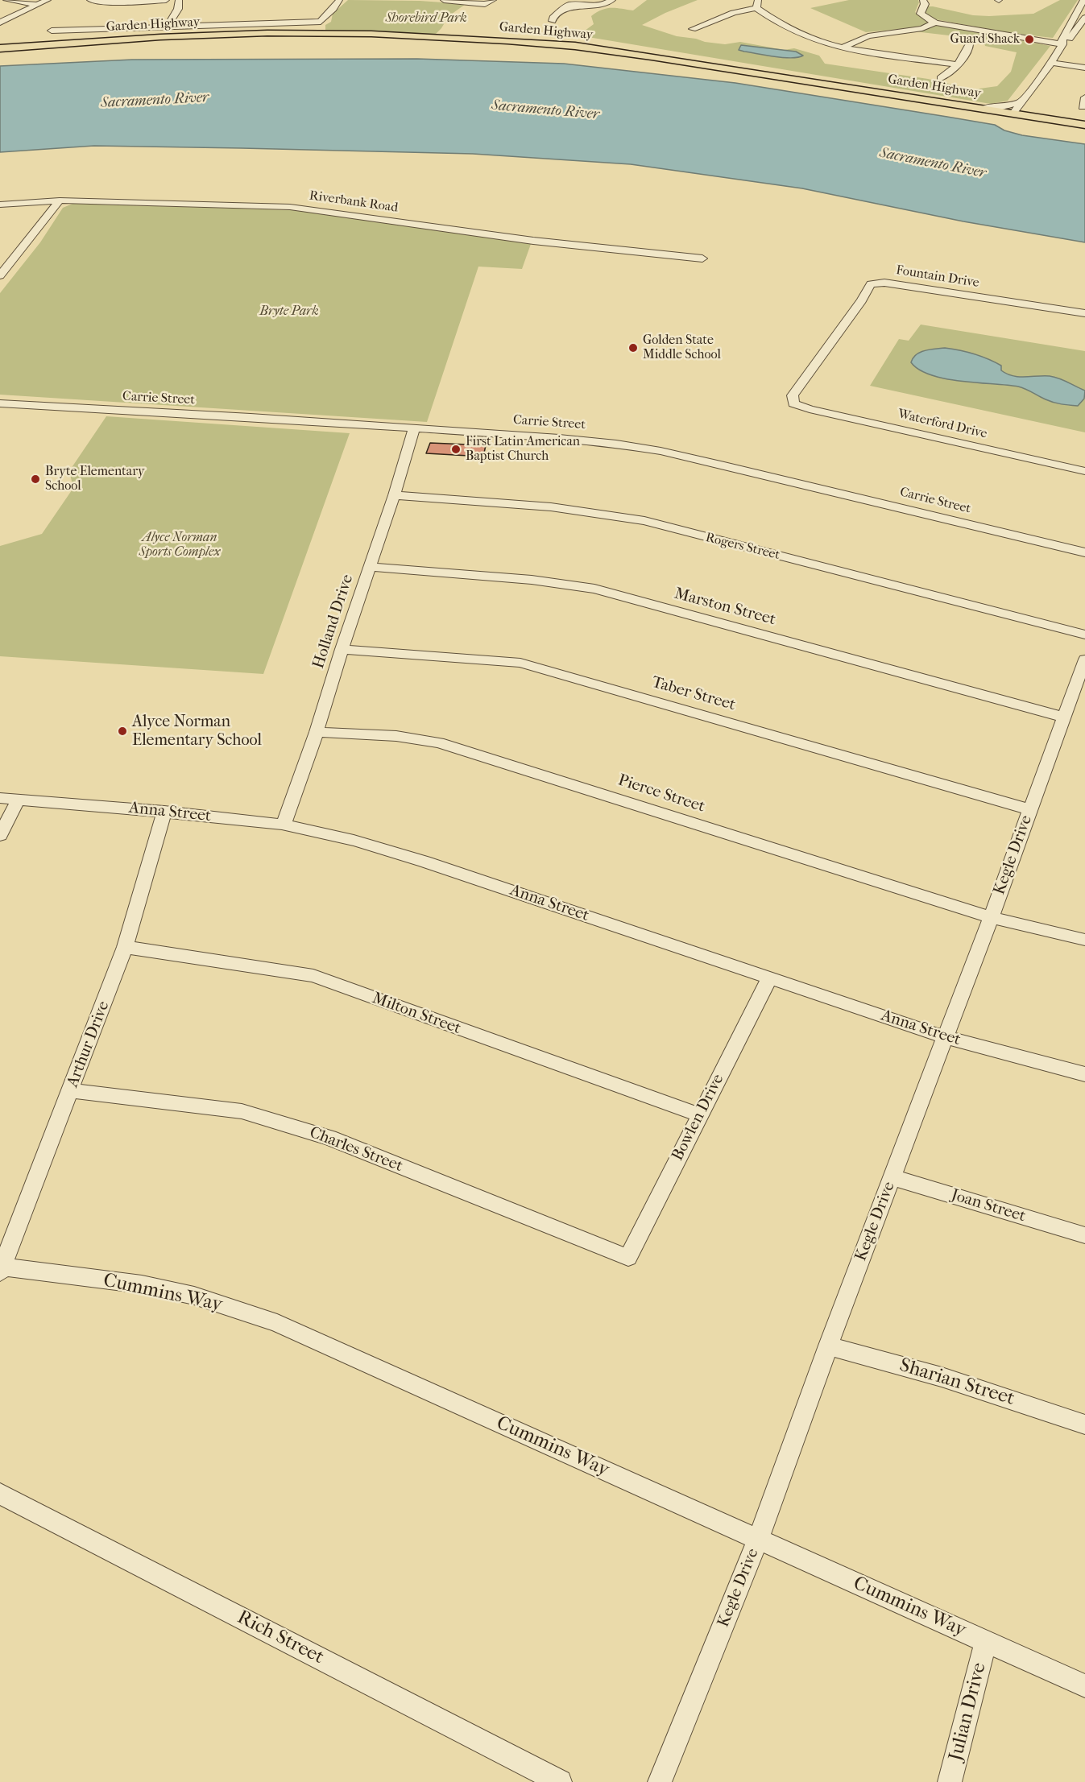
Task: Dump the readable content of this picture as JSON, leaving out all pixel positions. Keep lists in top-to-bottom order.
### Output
{
  "streets": {
    "main road": ["Garden Highway"],
    "street": [
      "Riverbank Road",
      "Fountain Drive",
      "Carrie Street",
      "Waterford Drive",
      "Rogers Street",
      "Marston Street",
      "Holland Drive",
      "Taber Street",
      "Pierce Street",
      "Anna Street",
      "Kegle Drive",
      "Milton Street",
      "Arthur Drive",
      "Bowlen Drive",
      "Charles Street",
      "Joan Street",
      "Cummins Way",
      "Sharian Street",
      "Rich Street",
      "Julian Drive"
    ]
  },
  "crossings": [
    ["Fountain Drive", "Waterford Drive"],
    ["Carrie Street", "Holland Drive"],
    ["Rogers Street", "Holland Drive"],
    ["Marston Street", "Holland Drive"],
    ["Marston Street", "Kegle Drive"],
    ["Holland Drive", "Taber Street"],
    ["Holland Drive", "Pierce Street"],
    ["Holland Drive", "Anna Street"],
    ["Taber Street", "Kegle Drive"],
    ["Pierce Street", "Kegle Drive"],
    ["Anna Street", "Kegle Drive"],
    ["Anna Street", "Arthur Drive"],
    ["Anna Street", "Bowlen Drive"],
    ["Kegle Drive", "Joan Street"],
    ["Kegle Drive", "Cummins Way"],
    ["Kegle Drive", "Sharian Street"],
    ["Milton Street", "Arthur Drive"],
    ["Milton Street", "Bowlen Drive"],
    ["Arthur Drive", "Charles Street"],
    ["Arthur Drive", "Cummins Way"],
    ["Bowlen Drive", "Charles Street"],
    ["Cummins Way", "Julian Drive"]
  ],
  "water": ["Sacramento River"],
  "parks": ["Shorebird Park", "Bryte Park", "Alyce Norman Sports Complex"],
  "places": [
    "Guard Shack",
    "Golden State Middle School",
    "First Latin American Baptist Church",
    "Bryte Elementary School",
    "Alyce Norman Elementary School"
  ]
}
